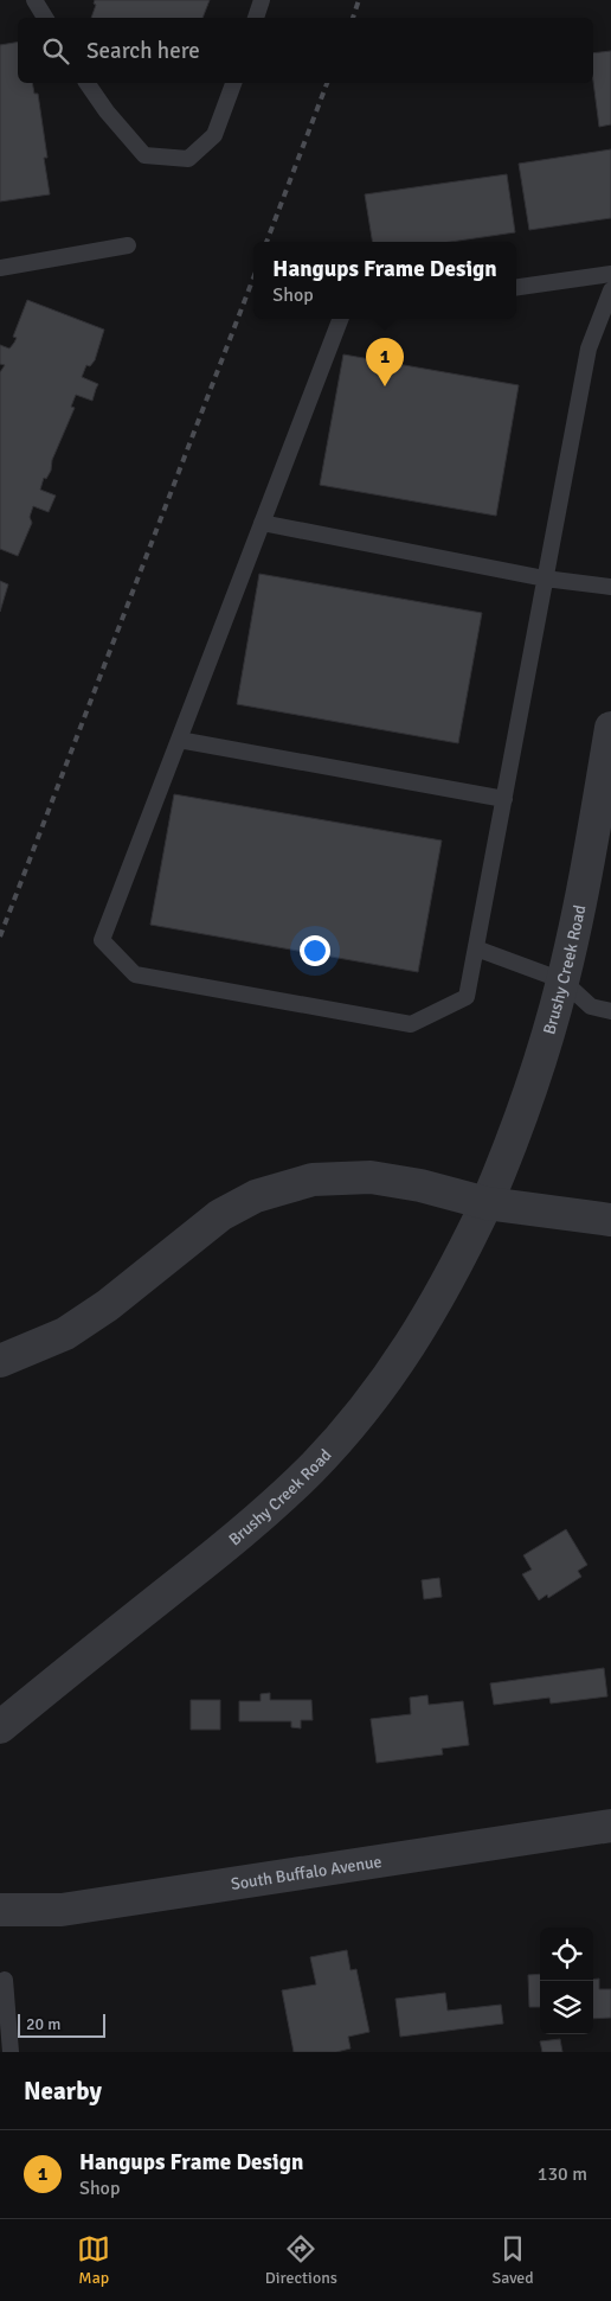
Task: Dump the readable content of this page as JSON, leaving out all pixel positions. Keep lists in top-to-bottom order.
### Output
{
  "streets": {
    "street": ["Brushy Creek Road", "South Buffalo Avenue"]
  },
  "scale_bar": "20 m",
  "page": {
    "search": "Search here",
    "popup": ["Hangups Frame Design", "Shop"],
    "pins": "1",
    "scale": "20 m",
    "heading": "Nearby",
    "list": [
      {
        "mark": "1",
        "name": "Hangups Frame Design",
        "note": "Shop",
        "value": "130 m"
      }
    ],
    "nav": ["Map", "Directions", "Saved"]
  }
}
